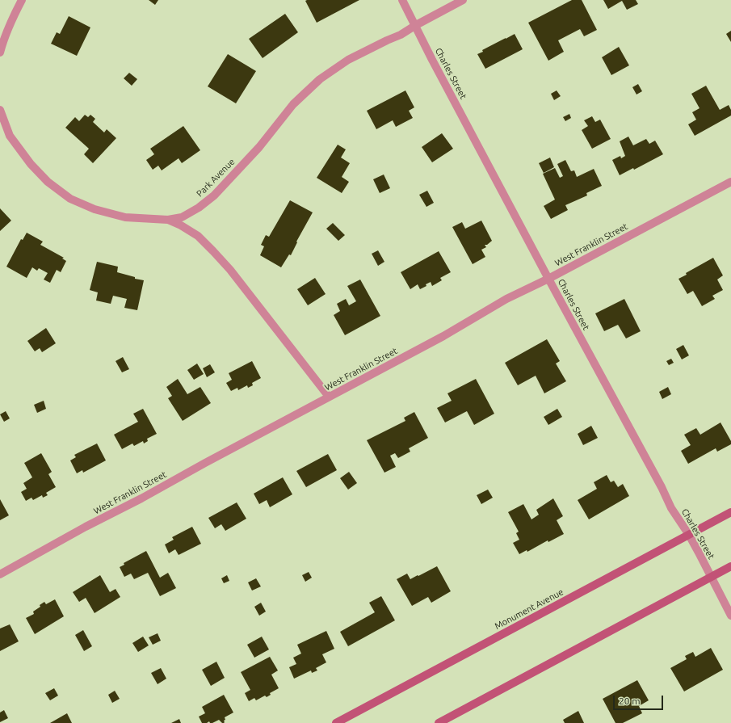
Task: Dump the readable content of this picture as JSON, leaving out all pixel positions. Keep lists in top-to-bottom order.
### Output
{
  "streets": {
    "street": [
      "Charles Street",
      "Park Avenue",
      "West Franklin Street",
      "Monument Avenue"
    ]
  },
  "crossings": [
    ["Charles Street", "Park Avenue"],
    ["Charles Street", "West Franklin Street"],
    ["Charles Street", "Monument Avenue"]
  ],
  "scale_bar": "20 m"
}
